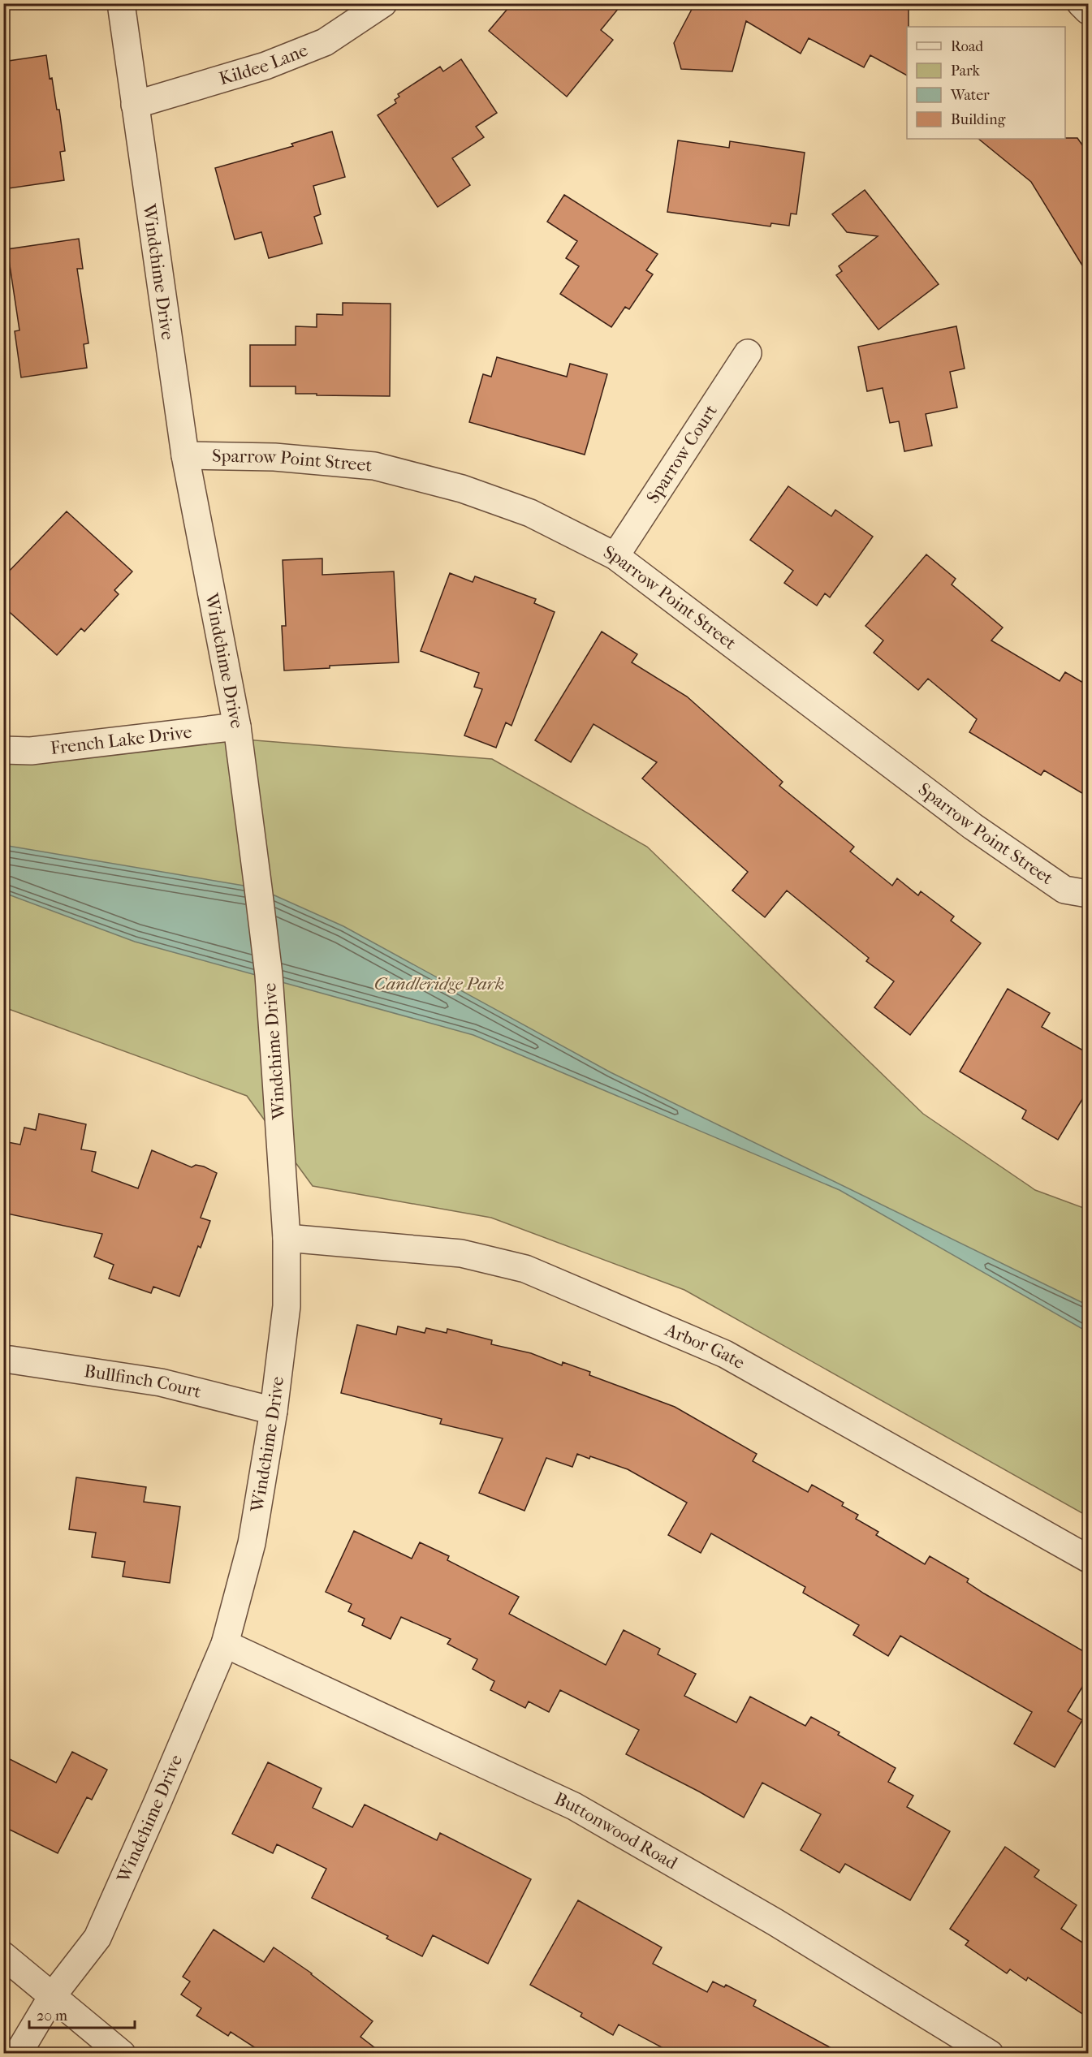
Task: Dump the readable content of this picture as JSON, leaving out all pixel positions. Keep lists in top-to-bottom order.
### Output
{
  "streets": {
    "street": [
      "Kildee Lane",
      "Windchime Drive",
      "Sparrow Court",
      "Sparrow Point Street",
      "French Lake Drive",
      "Arbor Gate",
      "Bullfinch Court",
      "Buttonwood Road"
    ]
  },
  "crossings": [
    ["Kildee Lane", "Windchime Drive"],
    ["Windchime Drive", "Sparrow Point Street"],
    ["Windchime Drive", "French Lake Drive"],
    ["Windchime Drive", "Arbor Gate"],
    ["Windchime Drive", "Bullfinch Court"],
    ["Windchime Drive", "Buttonwood Road"],
    ["Sparrow Court", "Sparrow Point Street"]
  ],
  "parks": ["Candleridge Park"],
  "legend": [
    "Road",
    "Park",
    "Water",
    "Building"
  ],
  "scale_bar": "20 m"
}
